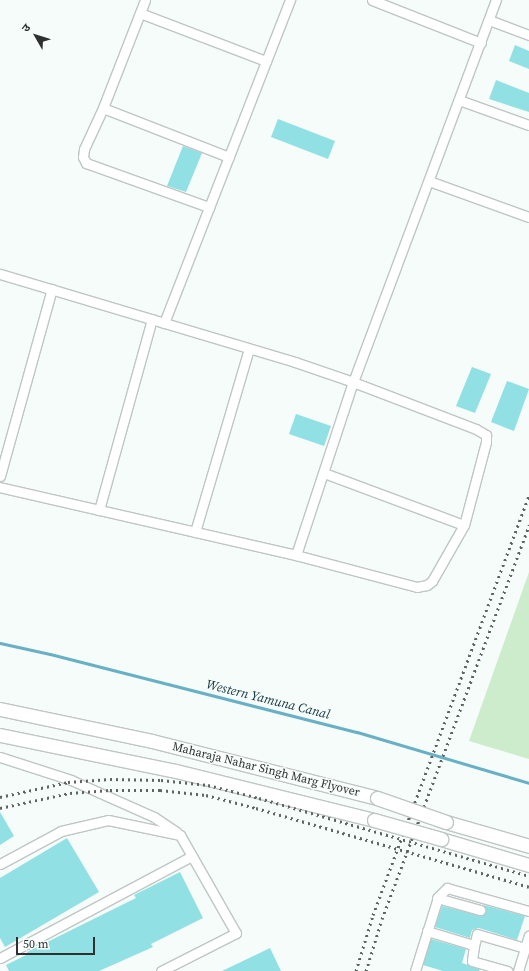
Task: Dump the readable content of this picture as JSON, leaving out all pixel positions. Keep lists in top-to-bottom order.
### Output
{
  "streets": {
    "main road": ["Maharaja Nahar Singh Marg Flyover"]
  },
  "water": ["Western Yamuna Canal"],
  "scale_bar": "50 m",
  "north": "top left"
}
